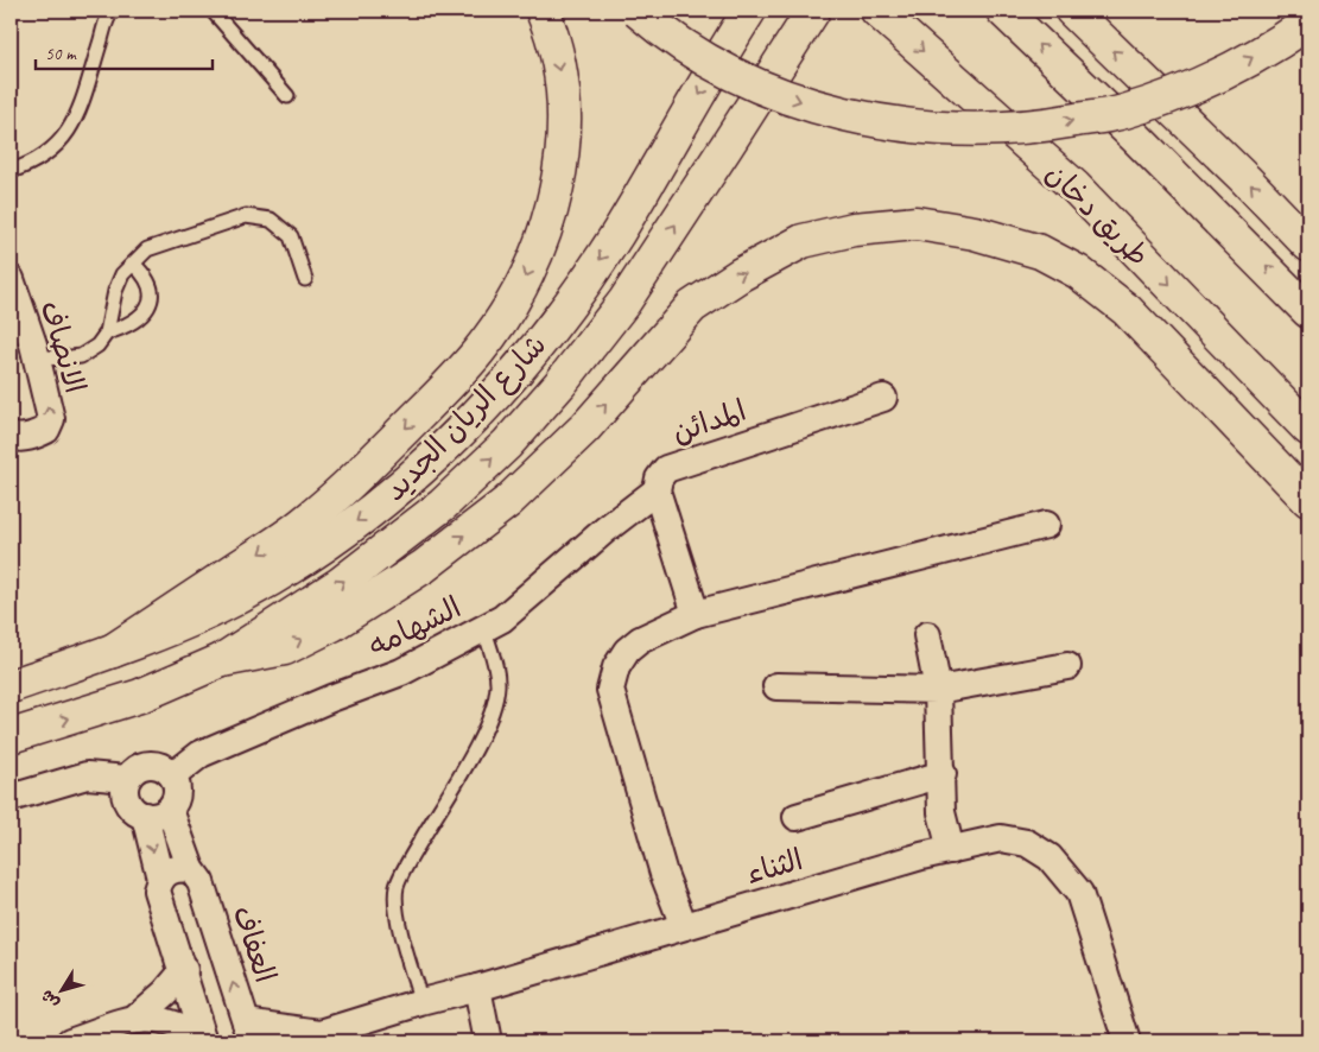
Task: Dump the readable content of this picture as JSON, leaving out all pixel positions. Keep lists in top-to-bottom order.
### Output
{
  "streets": {
    "main road": ["طريق دخان", "شارع الريان الجديد"],
    "street": [
      "الانصاف",
      "المدائن",
      "الشهامه",
      "الثناء",
      "العفاف"
    ]
  },
  "crossings": [
    ["المدائن", "الشهامه"],
    ["الشهامه", "العفاف"],
    ["الثناء", "العفاف"]
  ],
  "scale_bar": "50 m",
  "north": "bottom left"
}
